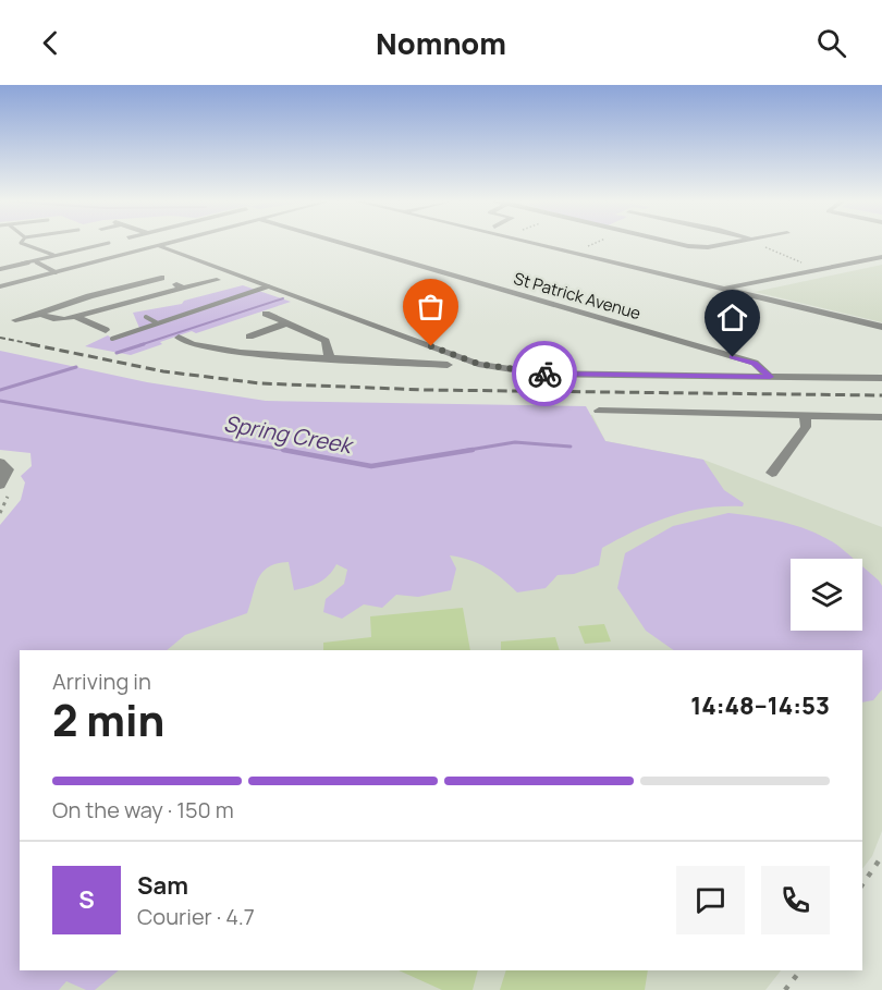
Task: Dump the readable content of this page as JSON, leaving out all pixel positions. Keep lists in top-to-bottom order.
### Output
{
  "streets": {
    "street": ["St Patrick Avenue"]
  },
  "water": ["Spring Creek"],
  "page": {
    "header": "Nomnom",
    "heading": ["2 min", "Arriving in", "14:48–14:53"],
    "panel": ["Sam", "Courier · 4.7"],
    "bar": "On the way · 150 m",
    "round": "S"
  }
}
